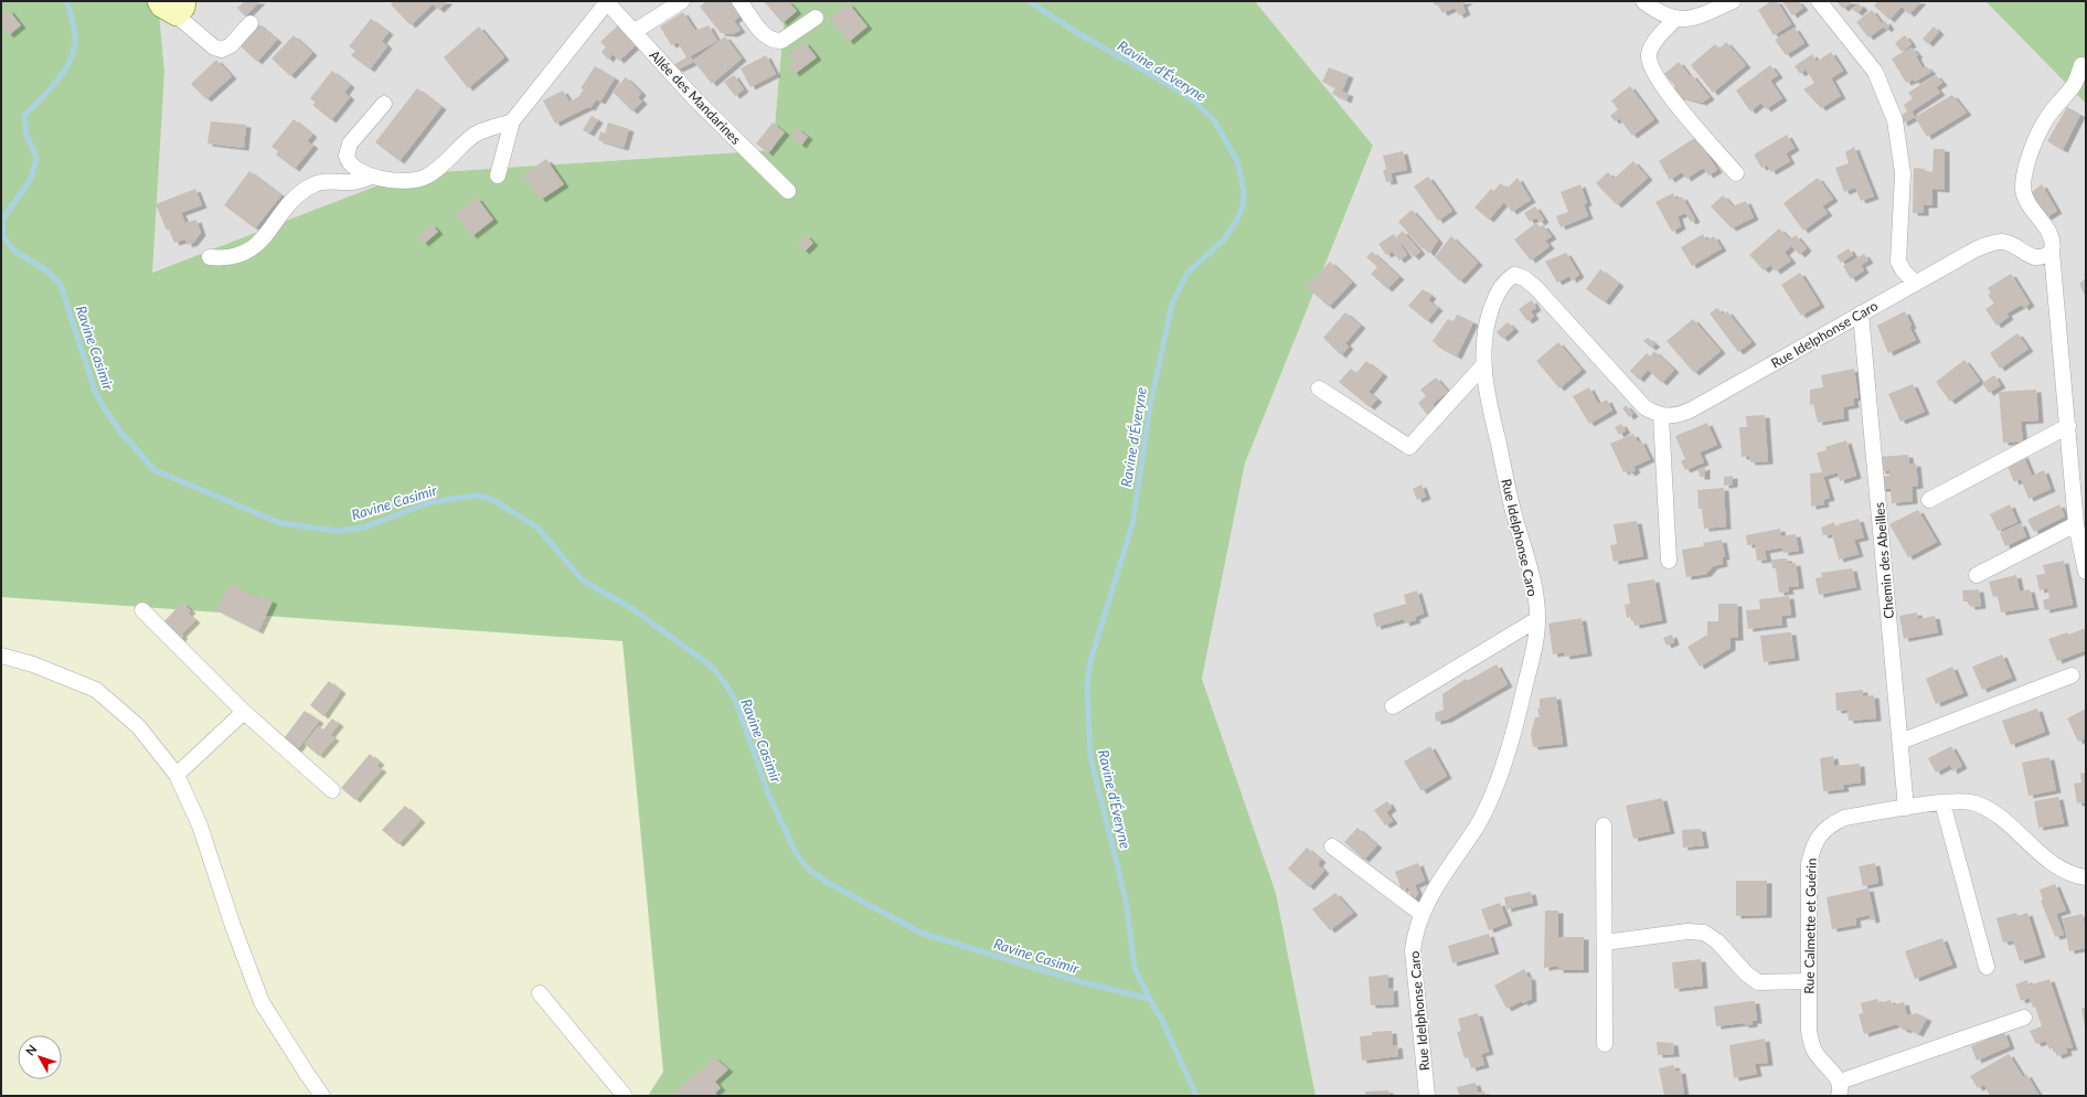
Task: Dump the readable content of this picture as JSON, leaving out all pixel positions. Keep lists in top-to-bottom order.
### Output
{
  "streets": {
    "street": [
      "Allée des Mandarines",
      "Rue Idelphonse Caro",
      "Chemin des Abeilles",
      "Rue Calmette et Guérin"
    ]
  },
  "crossings": [
    ["Rue Idelphonse Caro", "Chemin des Abeilles"],
    ["Chemin des Abeilles", "Rue Calmette et Guérin"]
  ],
  "water": ["Ravine d'Éveryne", "Ravine Casimir"],
  "north": "top left"
}
